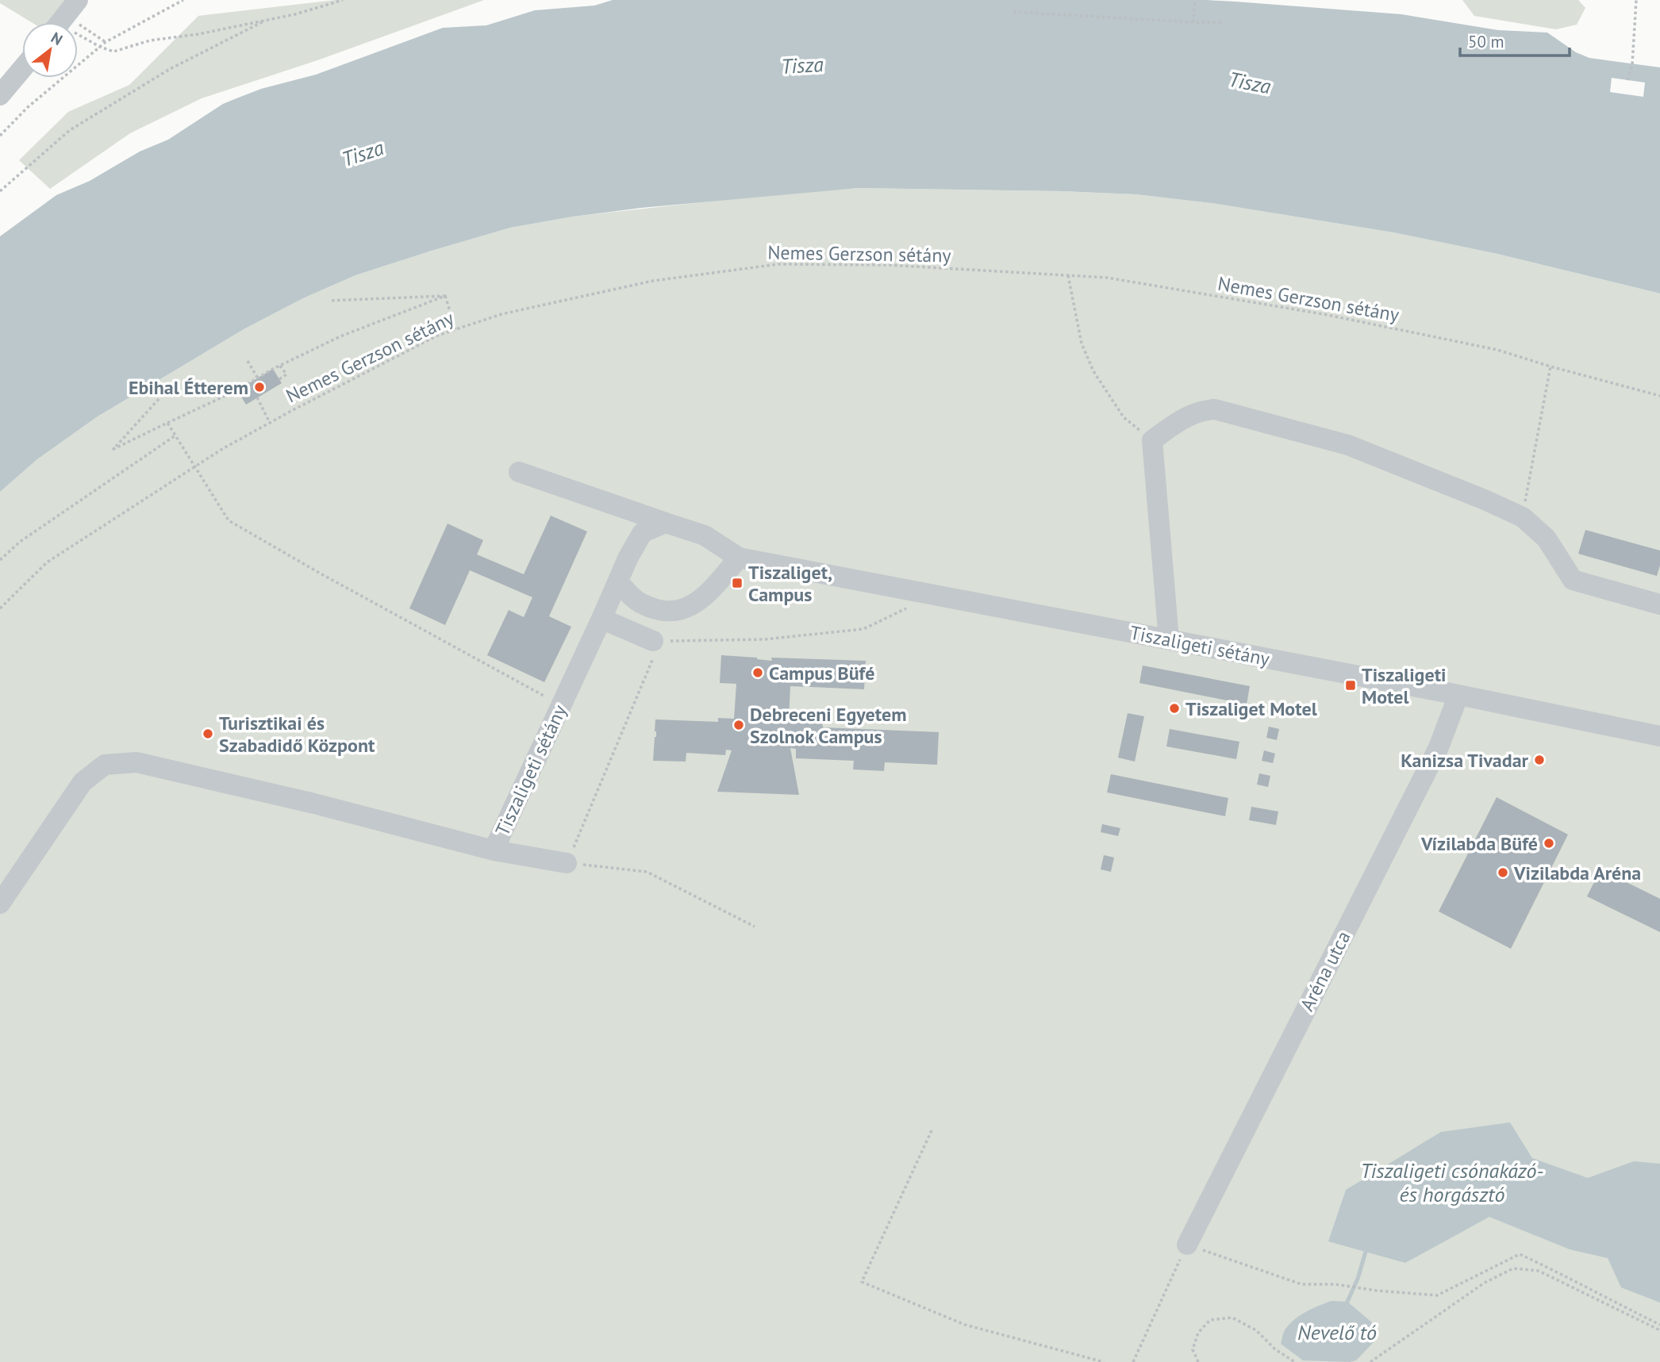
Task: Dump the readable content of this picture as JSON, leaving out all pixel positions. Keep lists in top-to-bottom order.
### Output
{
  "streets": {
    "street": ["Tiszaligeti sétány", "Aréna utca"],
    "path": ["Nemes Gerzson sétány"]
  },
  "crossings": [
    ["Tiszaligeti sétány", "Aréna utca"]
  ],
  "water": ["Tisza", "Tiszaligeti csónakázó- és horgásztó", "Nevelő tó"],
  "places": {
    "other": [
      "Ebihal Étterem",
      "Campus Büfé",
      "Tiszaliget Motel",
      "Debreceni Egyetem Szolnok Campus",
      "Turisztikai és Szabadidő Központ",
      "Kanizsa Tivadar",
      "Vízilabda Büfé",
      "Vizilabda Aréna"
    ],
    "transit": ["Tiszaliget, Campus", "Tiszaligeti Motel"]
  },
  "scale_bar": "50 m",
  "north": "top right"
}
